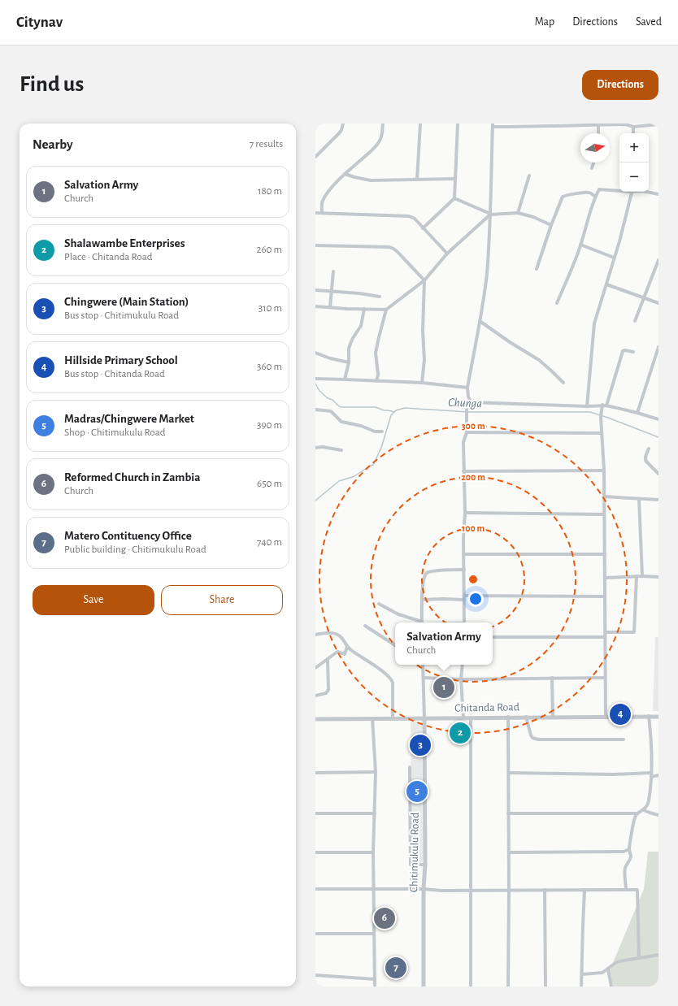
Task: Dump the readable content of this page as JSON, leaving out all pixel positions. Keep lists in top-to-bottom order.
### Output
{
  "streets": {
    "street": ["Chitanda Road", "Chitimukulu Road"]
  },
  "crossings": [
    ["Chitanda Road", "Chitimukulu Road"]
  ],
  "water": ["Chunga"],
  "north": "right",
  "page": {
    "header": "Citynav",
    "nav": ["Map", "Directions", "Saved"],
    "buttons": [
      "Directions",
      ["Save", "Share"]
    ],
    "title": "Find us",
    "heading": ["Nearby", "7 results"],
    "map_buttons": ["+", "−"],
    "list": [
      {
        "mark": "1",
        "name": "Salvation Army",
        "note": "Church",
        "value": "180 m"
      },
      {
        "mark": "2",
        "name": "Shalawambe Enterprises",
        "note": "Place · Chitanda Road",
        "value": "260 m"
      },
      {
        "mark": "3",
        "name": "Chingwere (Main Station)",
        "note": "Bus stop · Chitimukulu Road",
        "value": "310 m"
      },
      {
        "mark": "4",
        "name": "Hillside Primary School",
        "note": "Bus stop · Chitanda Road",
        "value": "360 m"
      },
      {
        "mark": "5",
        "name": "Madras/Chingwere Market",
        "note": "Shop · Chitimukulu Road",
        "value": "390 m"
      },
      {
        "mark": "6",
        "name": "Reformed Church in Zambia",
        "note": "Church",
        "value": "650 m"
      },
      {
        "mark": "7",
        "name": "Matero Contituency Office",
        "note": "Public building · Chitimukulu Road",
        "value": "740 m"
      }
    ],
    "popup": ["Salvation Army", "Church"],
    "pins": [
      "1",
      "4",
      "2",
      "3",
      "5",
      "6",
      "7"
    ]
  },
  "rings": ["300 m", "200 m", "100 m"]
}
